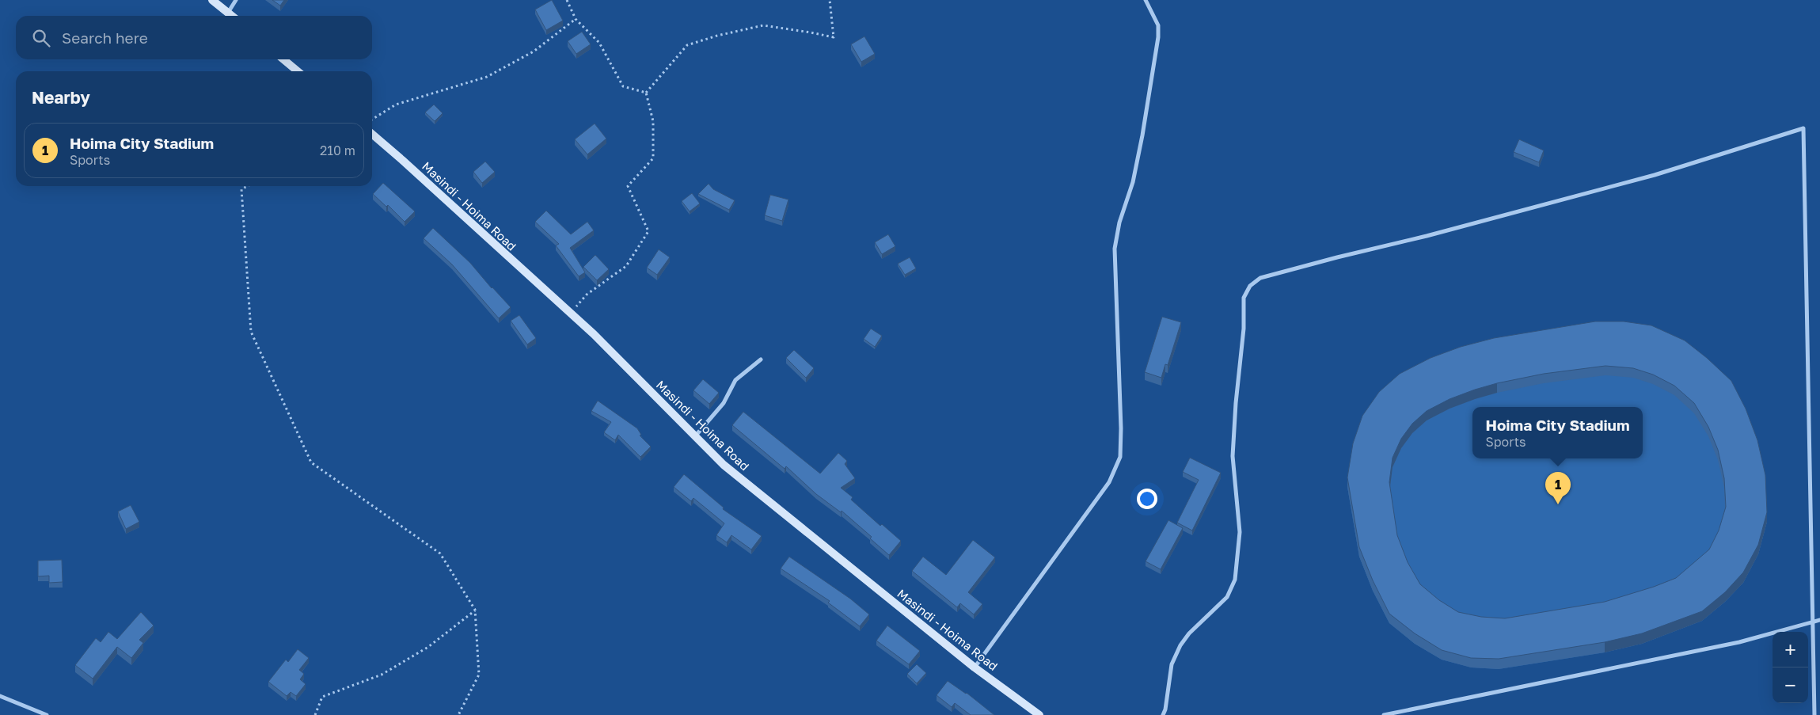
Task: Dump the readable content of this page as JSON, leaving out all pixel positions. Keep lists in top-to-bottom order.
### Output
{
  "streets": {
    "main road": ["Masindi - Hoima Road"]
  },
  "page": {
    "search": "Search here",
    "heading": "Nearby",
    "list": [
      {
        "mark": "1",
        "name": "Hoima City Stadium",
        "note": "Sports",
        "value": "210 m"
      }
    ],
    "popup": ["Hoima City Stadium", "Sports"],
    "pins": "1",
    "map_buttons": ["+", "−"]
  }
}
